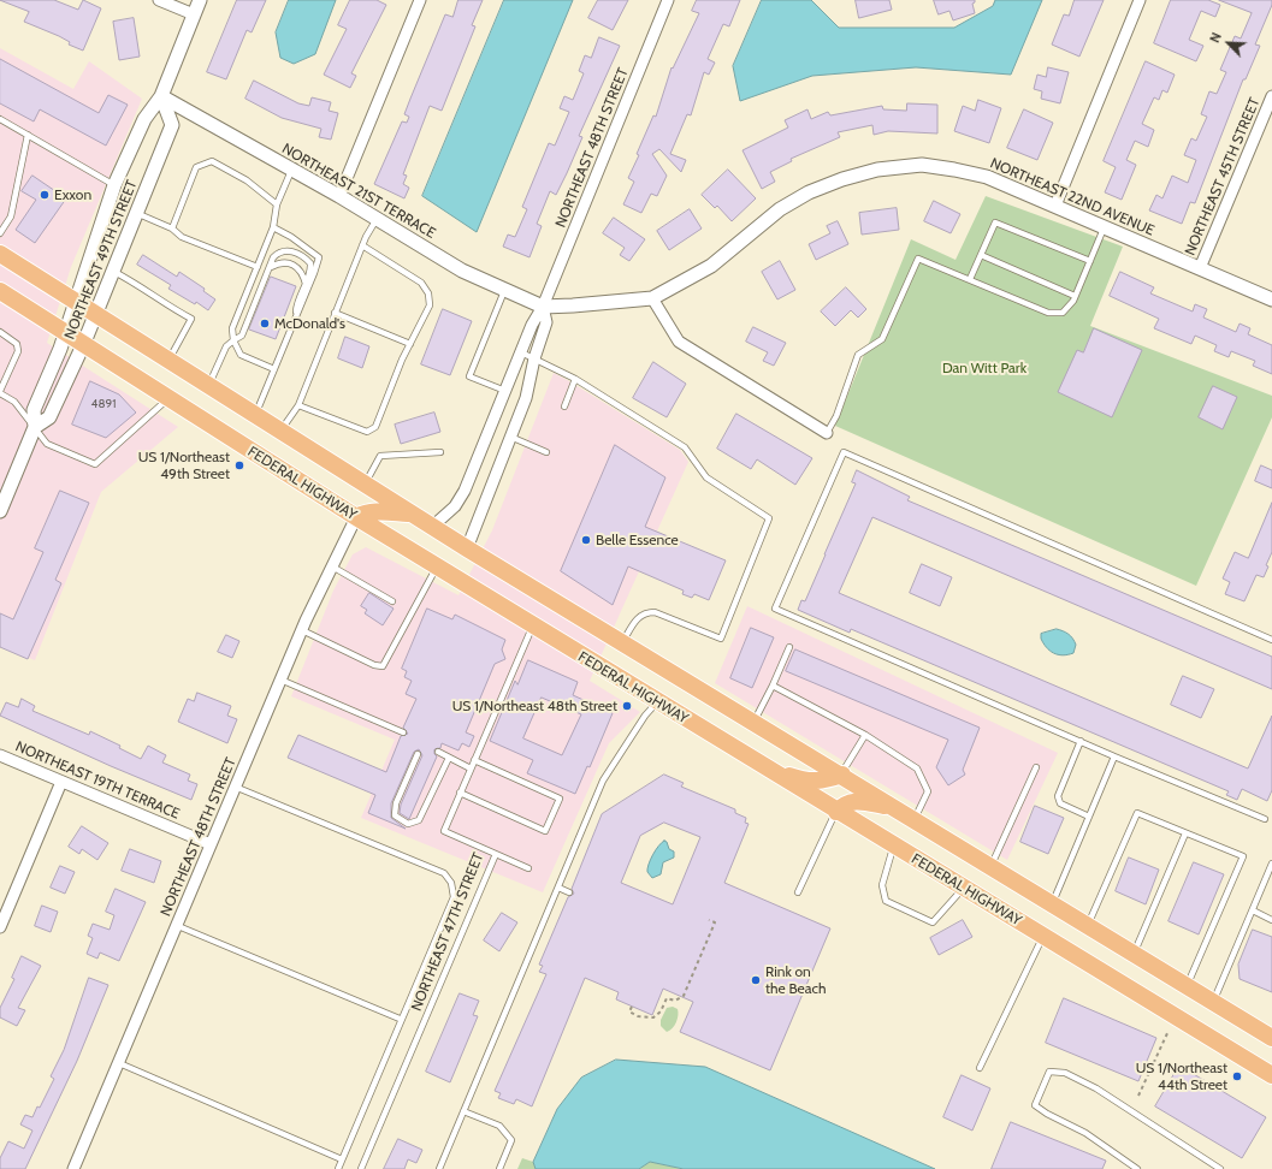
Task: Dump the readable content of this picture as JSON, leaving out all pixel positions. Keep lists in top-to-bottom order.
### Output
{
  "streets": {
    "main road": ["FEDERAL HIGHWAY"],
    "street": [
      "NORTHEAST 48TH STREET",
      "NORTHEAST 45TH STREET",
      "NORTHEAST 21ST TERRACE",
      "NORTHEAST 22ND AVENUE",
      "NORTHEAST 49TH STREET",
      "NORTHEAST 19TH TERRACE"
    ],
    "lane": ["NORTHEAST 47TH STREET"]
  },
  "crossings": [
    ["NORTHEAST 48TH STREET", "NORTHEAST 21ST TERRACE"],
    ["NORTHEAST 48TH STREET", "NORTHEAST 22ND AVENUE"],
    ["NORTHEAST 48TH STREET", "FEDERAL HIGHWAY"],
    ["NORTHEAST 48TH STREET", "NORTHEAST 19TH TERRACE"],
    ["NORTHEAST 45TH STREET", "NORTHEAST 22ND AVENUE"],
    ["NORTHEAST 21ST TERRACE", "NORTHEAST 22ND AVENUE"],
    ["NORTHEAST 21ST TERRACE", "NORTHEAST 49TH STREET"],
    ["NORTHEAST 49TH STREET", "FEDERAL HIGHWAY"],
    ["FEDERAL HIGHWAY", "NORTHEAST 47TH STREET"]
  ],
  "parks": ["Dan Witt Park"],
  "places": [
    "Exxon",
    "McDonald's",
    "US 1/Northeast 49th Street",
    "Belle Essence",
    "US 1/Northeast 48th Street",
    "Rink on the Beach",
    "US 1/Northeast 44th Street"
  ],
  "house_numbers": ["4891"],
  "north": "top left"
}
